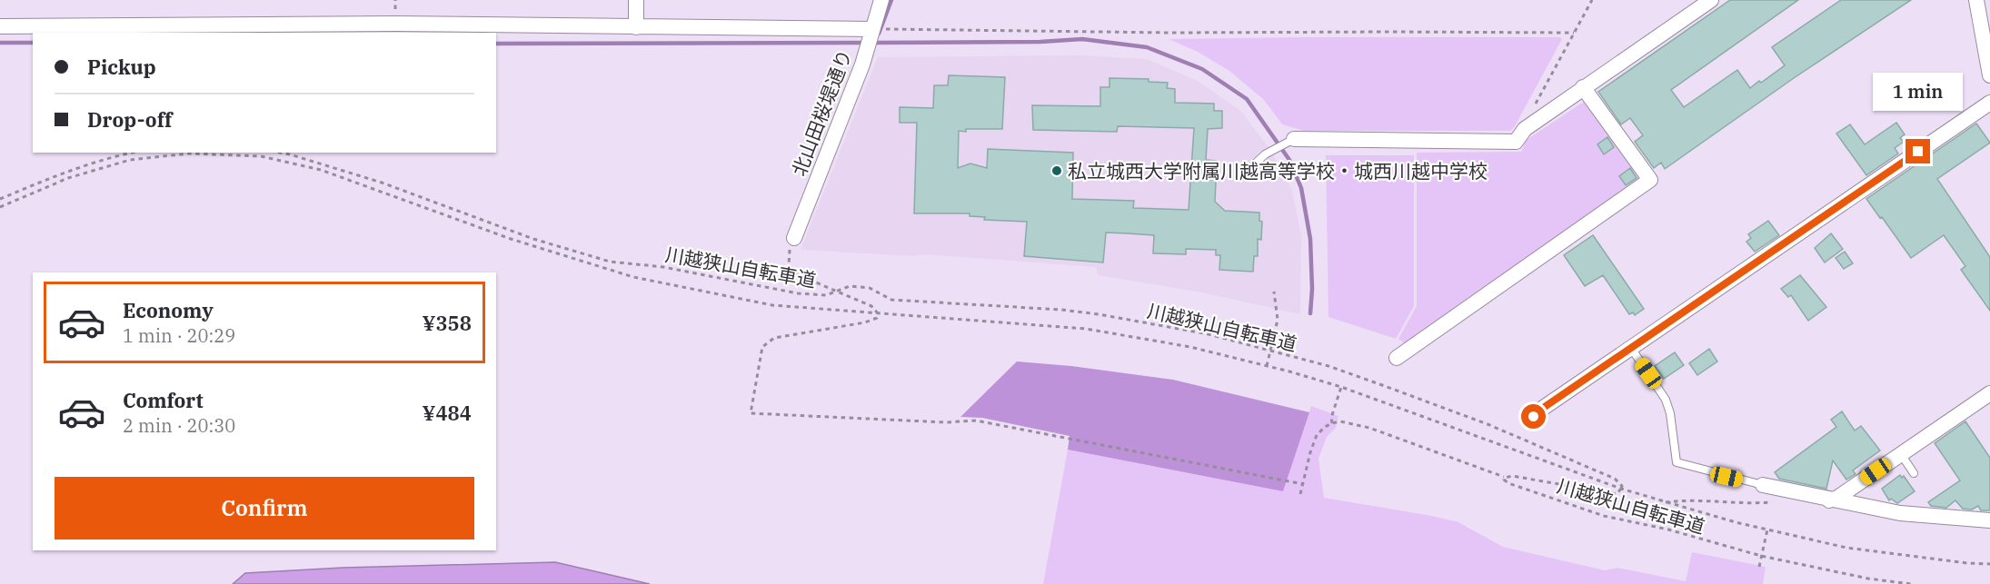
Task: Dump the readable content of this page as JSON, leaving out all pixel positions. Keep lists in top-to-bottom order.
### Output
{
  "streets": {
    "street": ["北山田桜堤通り"],
    "path": ["川越狭山自転車道"]
  },
  "places": ["私立城西大学附属川越高等学校・城西川越中学校"],
  "page": {
    "banner": ["Pickup", "Drop-off"],
    "bubble": "1 min",
    "list": [
      {
        "name": "Economy",
        "note": "1 min · 20:29",
        "value": "¥358"
      },
      {
        "name": "Comfort",
        "note": "2 min · 20:30",
        "value": "¥484"
      }
    ],
    "buttons": "Confirm"
  }
}
